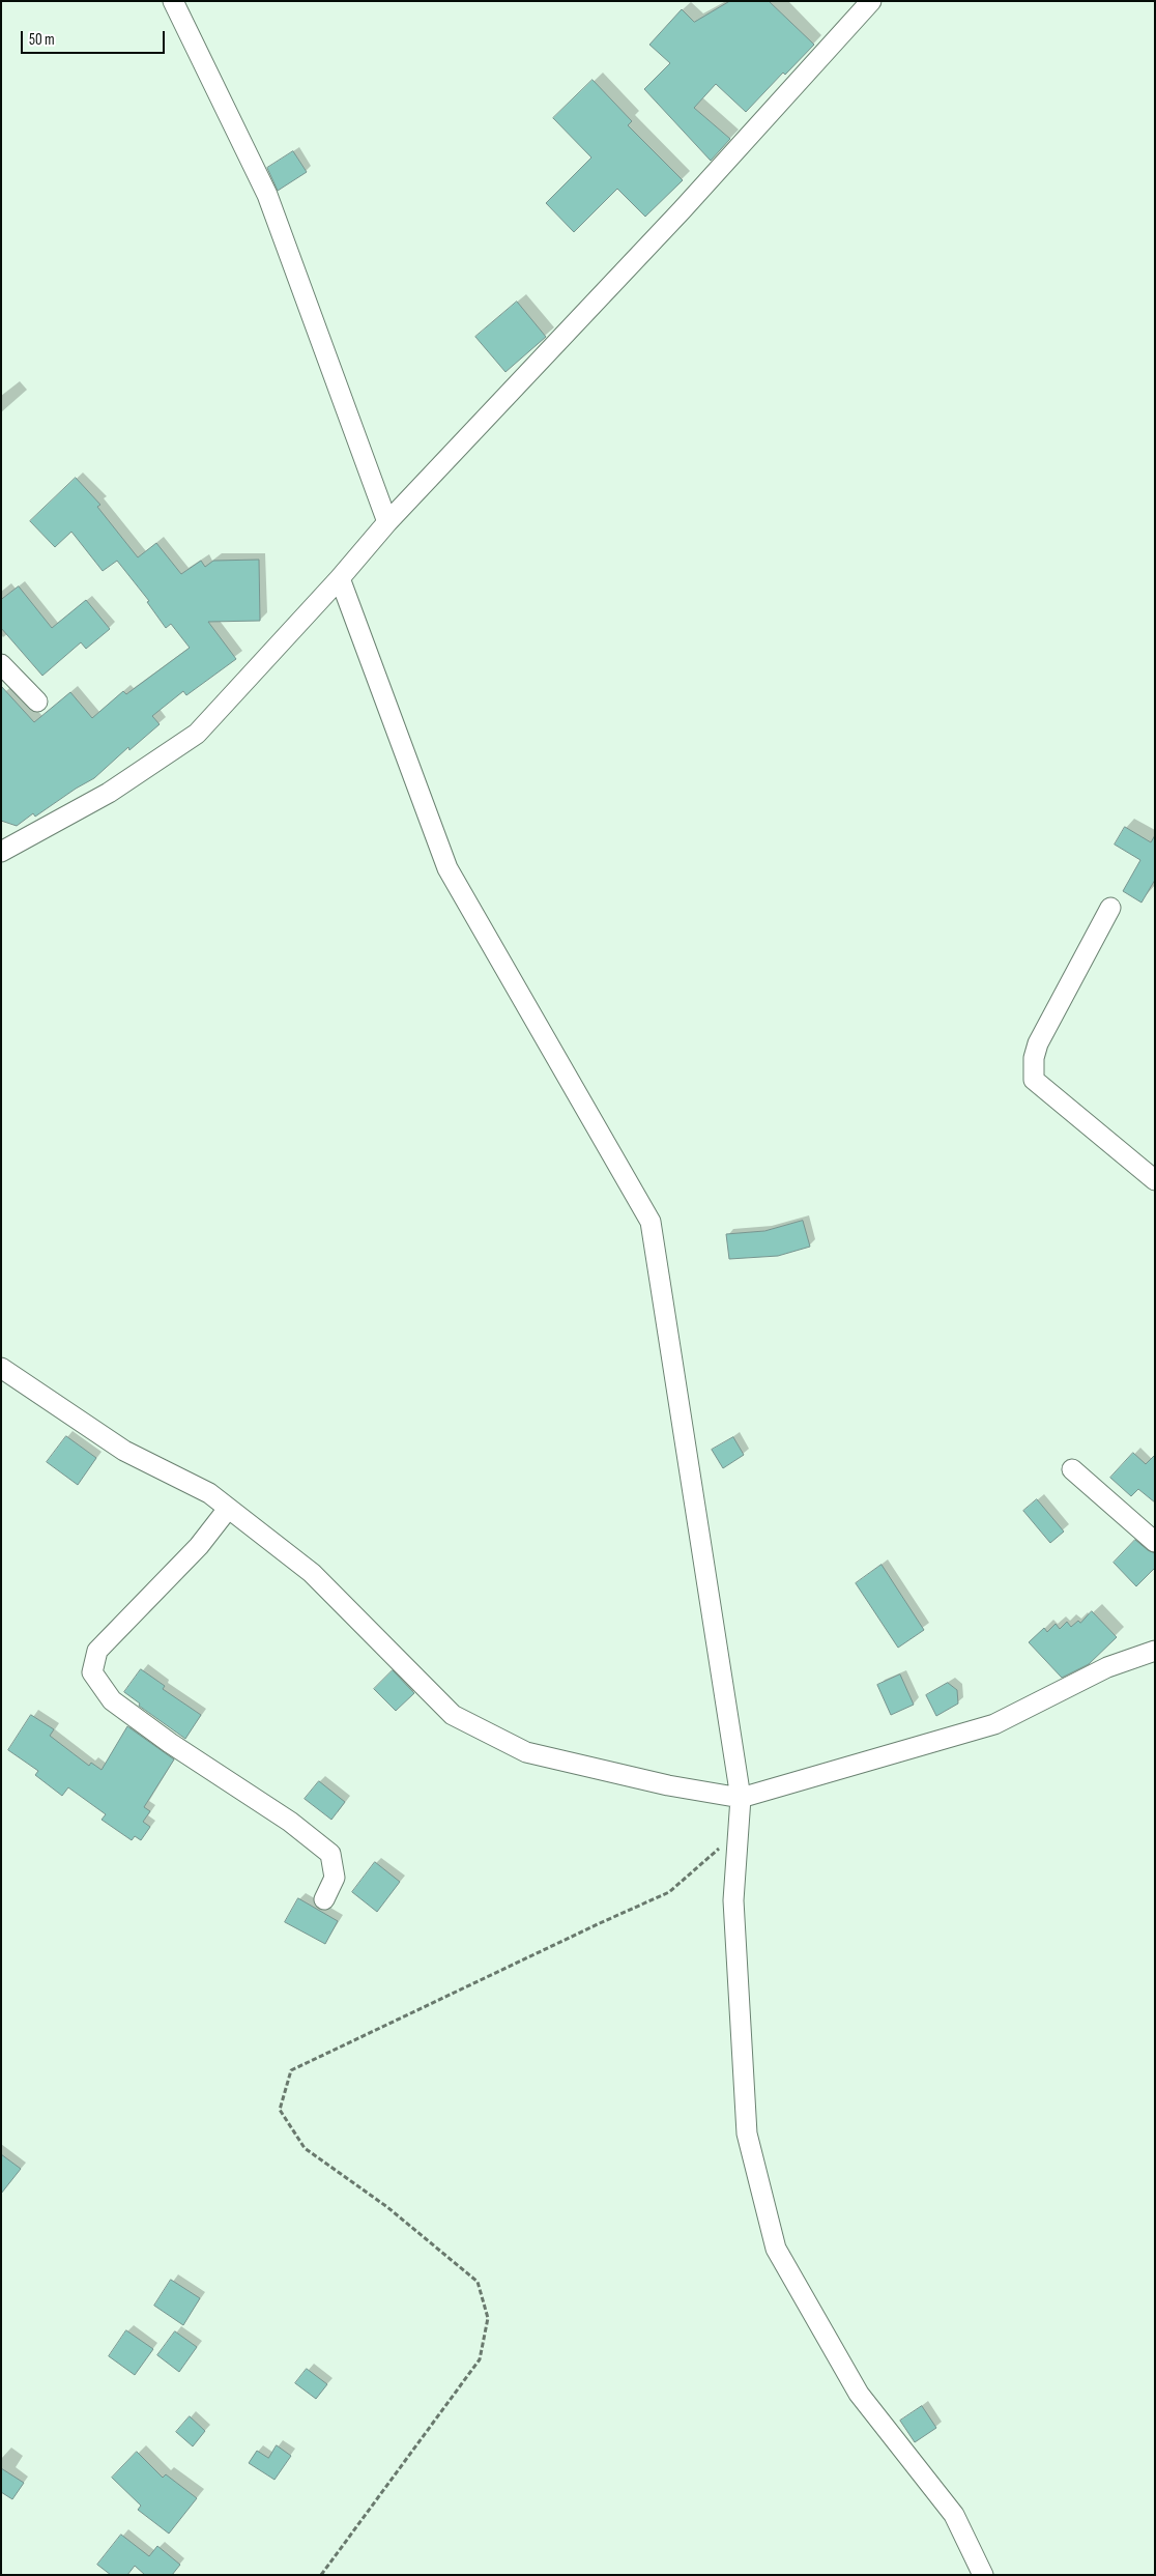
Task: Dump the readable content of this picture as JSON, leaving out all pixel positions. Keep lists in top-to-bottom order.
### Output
{
  "scale_bar": "50 m"
}
